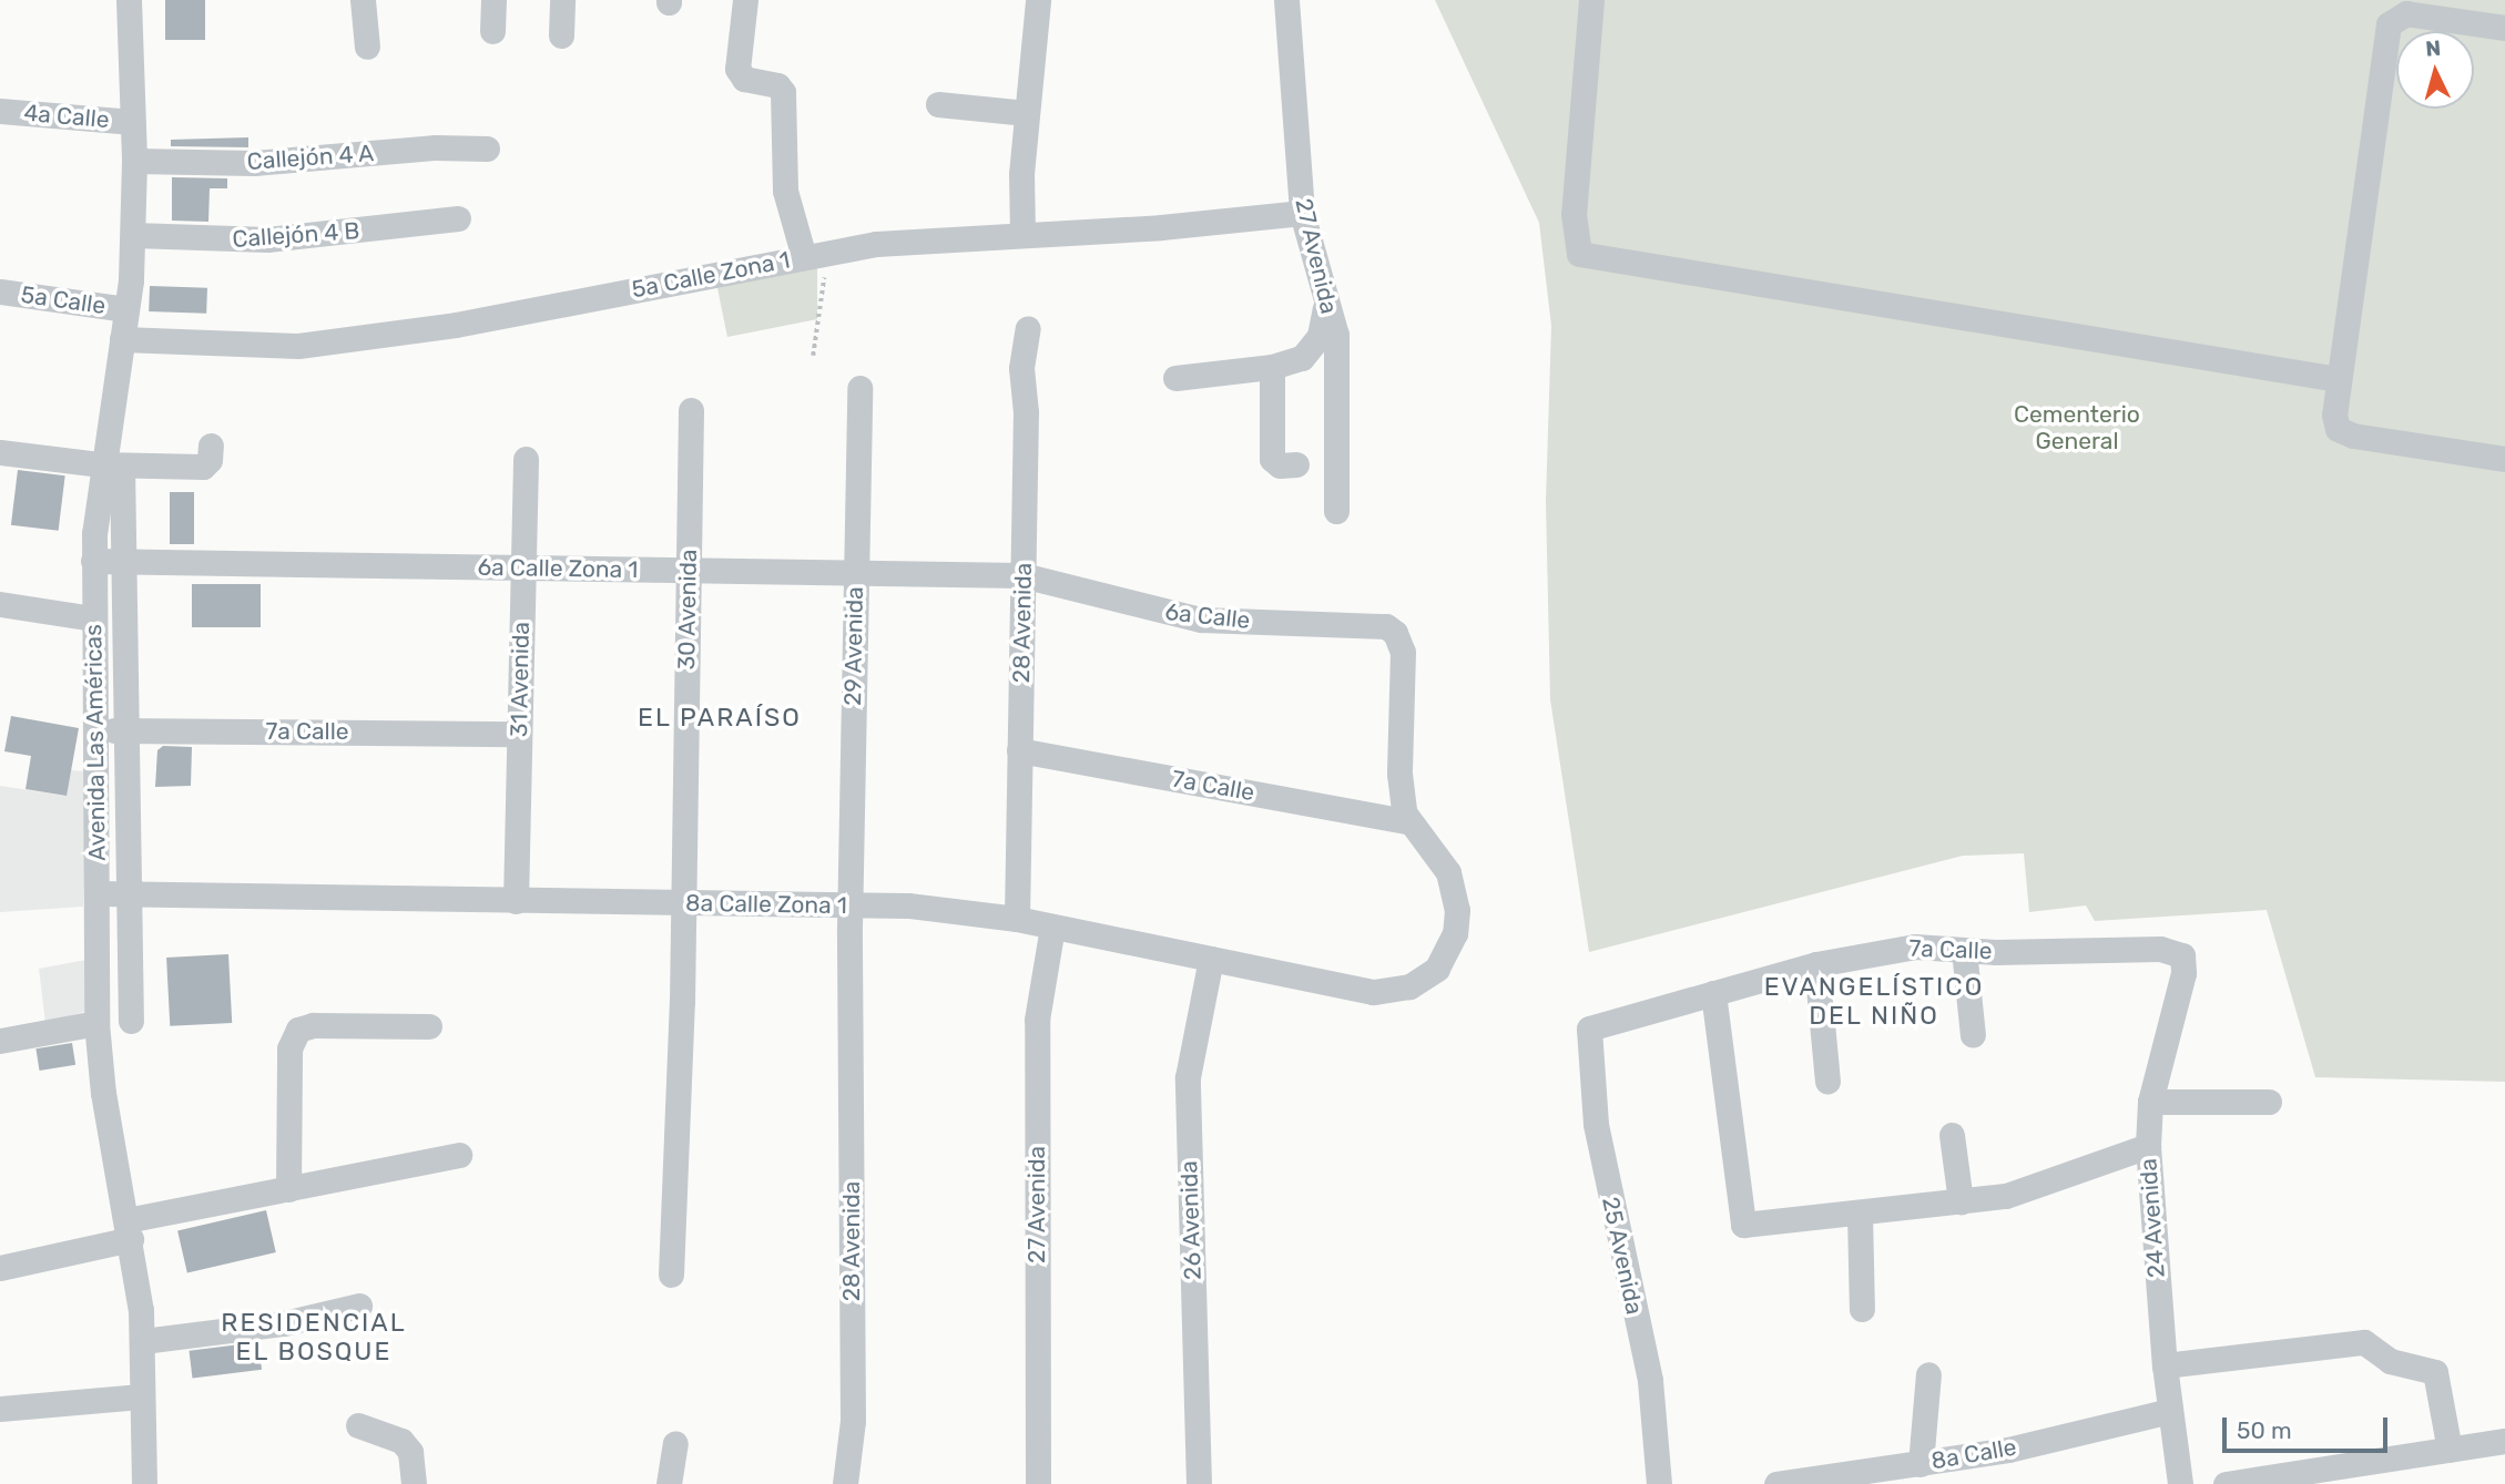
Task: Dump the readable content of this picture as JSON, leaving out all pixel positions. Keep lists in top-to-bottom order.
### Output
{
  "streets": {
    "street": [
      "4a Calle",
      "Callejón 4 A",
      "Callejón 4 B",
      "27 Avenida",
      "5a Calle Zona 1",
      "5a Calle",
      "6a Calle Zona 1",
      "30 Avenida",
      "6a Calle",
      "28 Avenida",
      "29 Avenida",
      "31 Avenida",
      "7a Calle",
      "Avenida Las Américas",
      "8a Calle Zona 1",
      "24 Avenida",
      "26 Avenida",
      "25 Avenida",
      "8a Calle"
    ]
  },
  "crossings": [
    ["4a Calle", "Avenida Las Américas"],
    ["Callejón 4 A", "Avenida Las Américas"],
    ["Callejón 4 B", "Avenida Las Américas"],
    ["27 Avenida", "5a Calle Zona 1"],
    ["27 Avenida", "8a Calle Zona 1"],
    ["5a Calle Zona 1", "Avenida Las Américas"],
    ["5a Calle", "Avenida Las Américas"],
    ["6a Calle Zona 1", "30 Avenida"],
    ["6a Calle Zona 1", "6a Calle"],
    ["6a Calle Zona 1", "28 Avenida"],
    ["6a Calle Zona 1", "29 Avenida"],
    ["6a Calle Zona 1", "31 Avenida"],
    ["6a Calle Zona 1", "Avenida Las Américas"],
    ["30 Avenida", "8a Calle Zona 1"],
    ["6a Calle", "28 Avenida"],
    ["6a Calle", "7a Calle"],
    ["6a Calle", "8a Calle Zona 1"],
    ["28 Avenida", "29 Avenida"],
    ["28 Avenida", "7a Calle"],
    ["28 Avenida", "8a Calle Zona 1"],
    ["29 Avenida", "8a Calle Zona 1"],
    ["31 Avenida", "7a Calle"],
    ["31 Avenida", "8a Calle Zona 1"],
    ["7a Calle", "Avenida Las Américas"],
    ["7a Calle", "8a Calle Zona 1"],
    ["7a Calle", "24 Avenida"],
    ["7a Calle", "25 Avenida"],
    ["Avenida Las Américas", "8a Calle Zona 1"],
    ["8a Calle Zona 1", "26 Avenida"],
    ["24 Avenida", "8a Calle"]
  ],
  "districts": ["EL PARAÍSO", "EVANGELÍSTICO DEL NIÑO", "RESIDENCIAL EL BOSQUE"],
  "parks": ["Cementerio General"],
  "scale_bar": "50 m",
  "north": "top"
}
